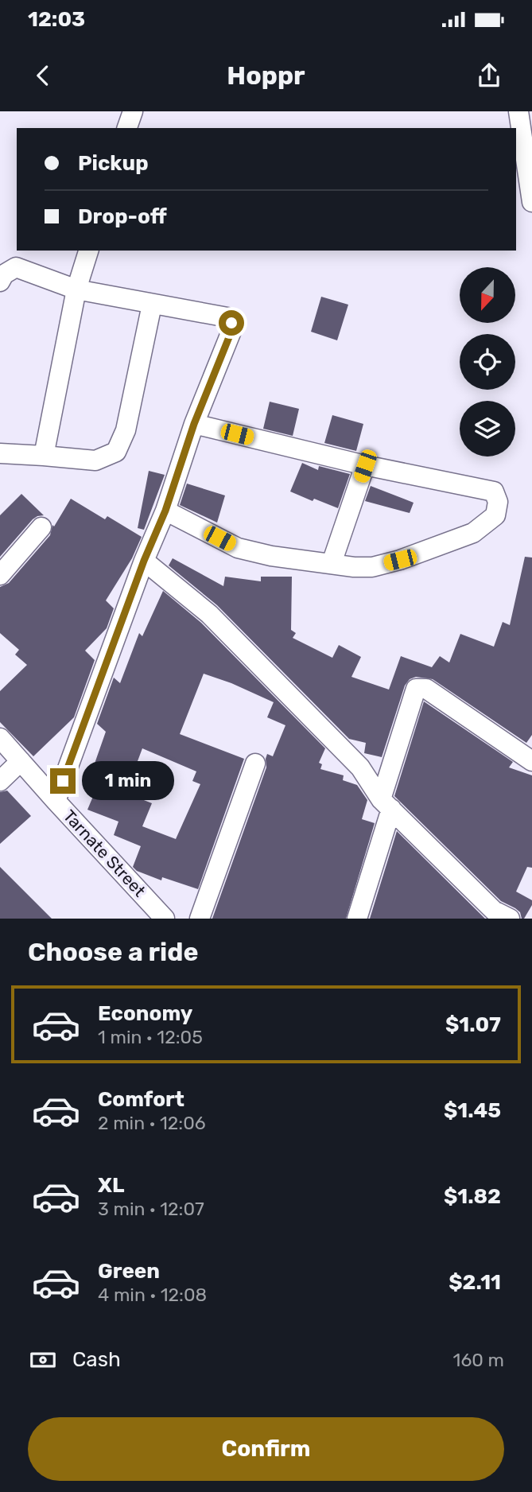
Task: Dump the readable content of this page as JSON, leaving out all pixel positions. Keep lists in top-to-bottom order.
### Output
{
  "streets": {
    "street": ["Tarnate Street"]
  },
  "north": "bottom",
  "page": {
    "status": "12:03",
    "header": "Hoppr",
    "banner": ["Pickup", "Drop-off"],
    "bubble": "1 min",
    "heading": "Choose a ride",
    "list": [
      {
        "name": "Economy",
        "note": "1 min · 12:05",
        "value": "$1.07"
      },
      {
        "name": "Comfort",
        "note": "2 min · 12:06",
        "value": "$1.45"
      },
      {
        "name": "XL",
        "note": "3 min · 12:07",
        "value": "$1.82"
      },
      {
        "name": "Green",
        "note": "4 min · 12:08",
        "value": "$2.11"
      }
    ],
    "pay": ["Cash", "160 m"],
    "buttons": "Confirm"
  }
}
